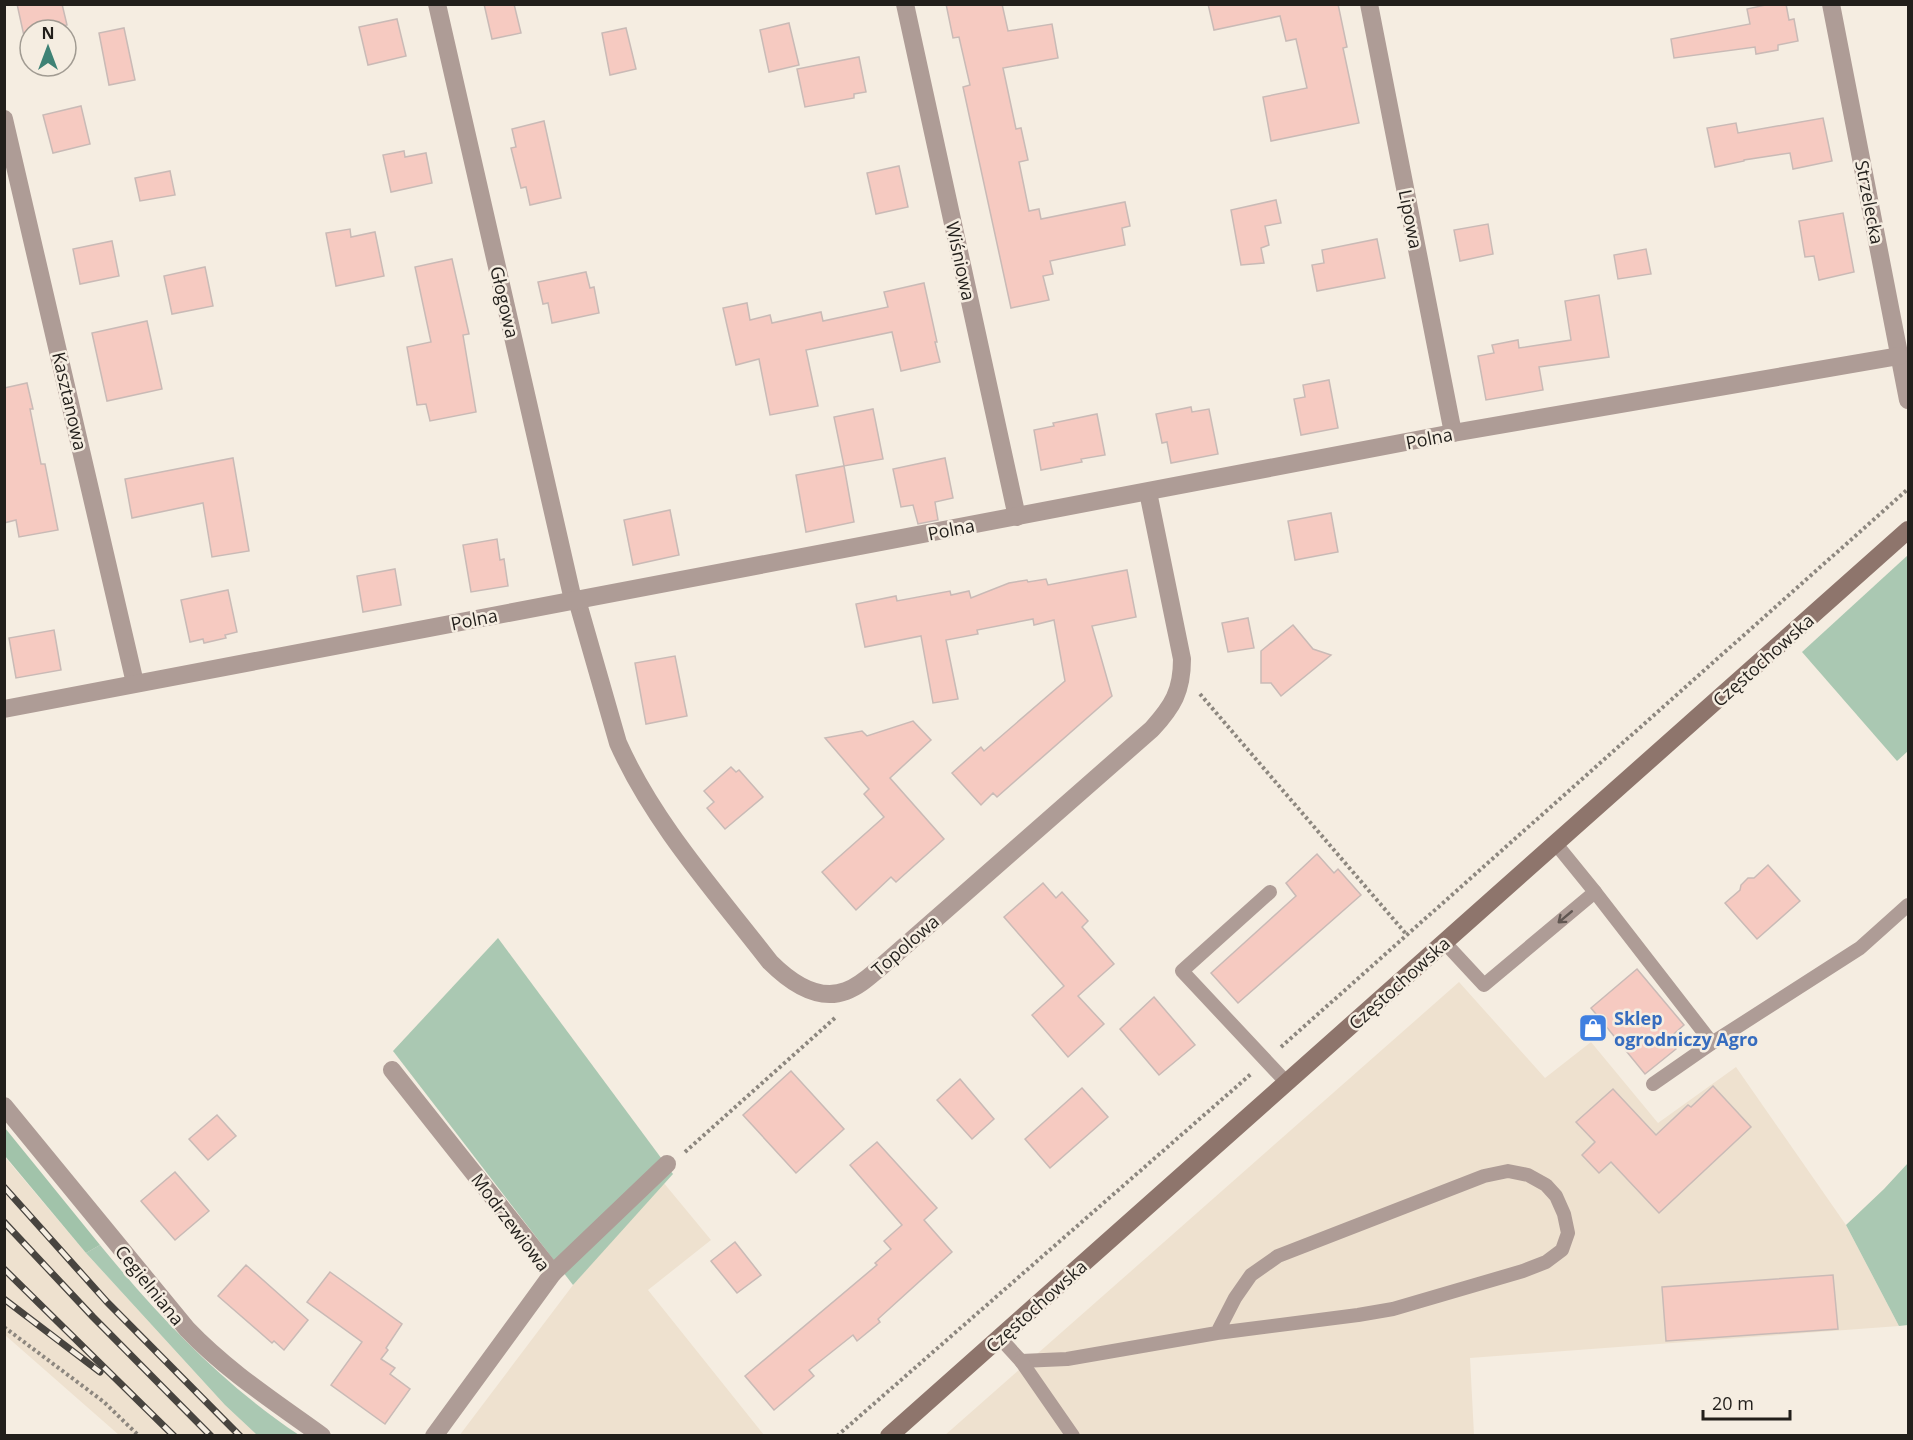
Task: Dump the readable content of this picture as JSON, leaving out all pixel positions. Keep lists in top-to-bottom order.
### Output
{
  "streets": {
    "main road": ["Częstochowska"],
    "street": [
      "Strzelecka",
      "Lipowa",
      "Wiśniowa",
      "Głogowa",
      "Kasztanowa",
      "Polna",
      "Topolowa",
      "Modrzewiowa",
      "Cegielniana"
    ]
  },
  "crossings": [
    ["Strzelecka", "Polna"],
    ["Lipowa", "Polna"],
    ["Wiśniowa", "Polna"],
    ["Głogowa", "Polna"],
    ["Kasztanowa", "Polna"],
    ["Polna", "Topolowa"]
  ],
  "places": {
    "shop": ["Sklep ogrodniczy Agro"]
  },
  "scale_bar": "20 m",
  "north": "top"
}
